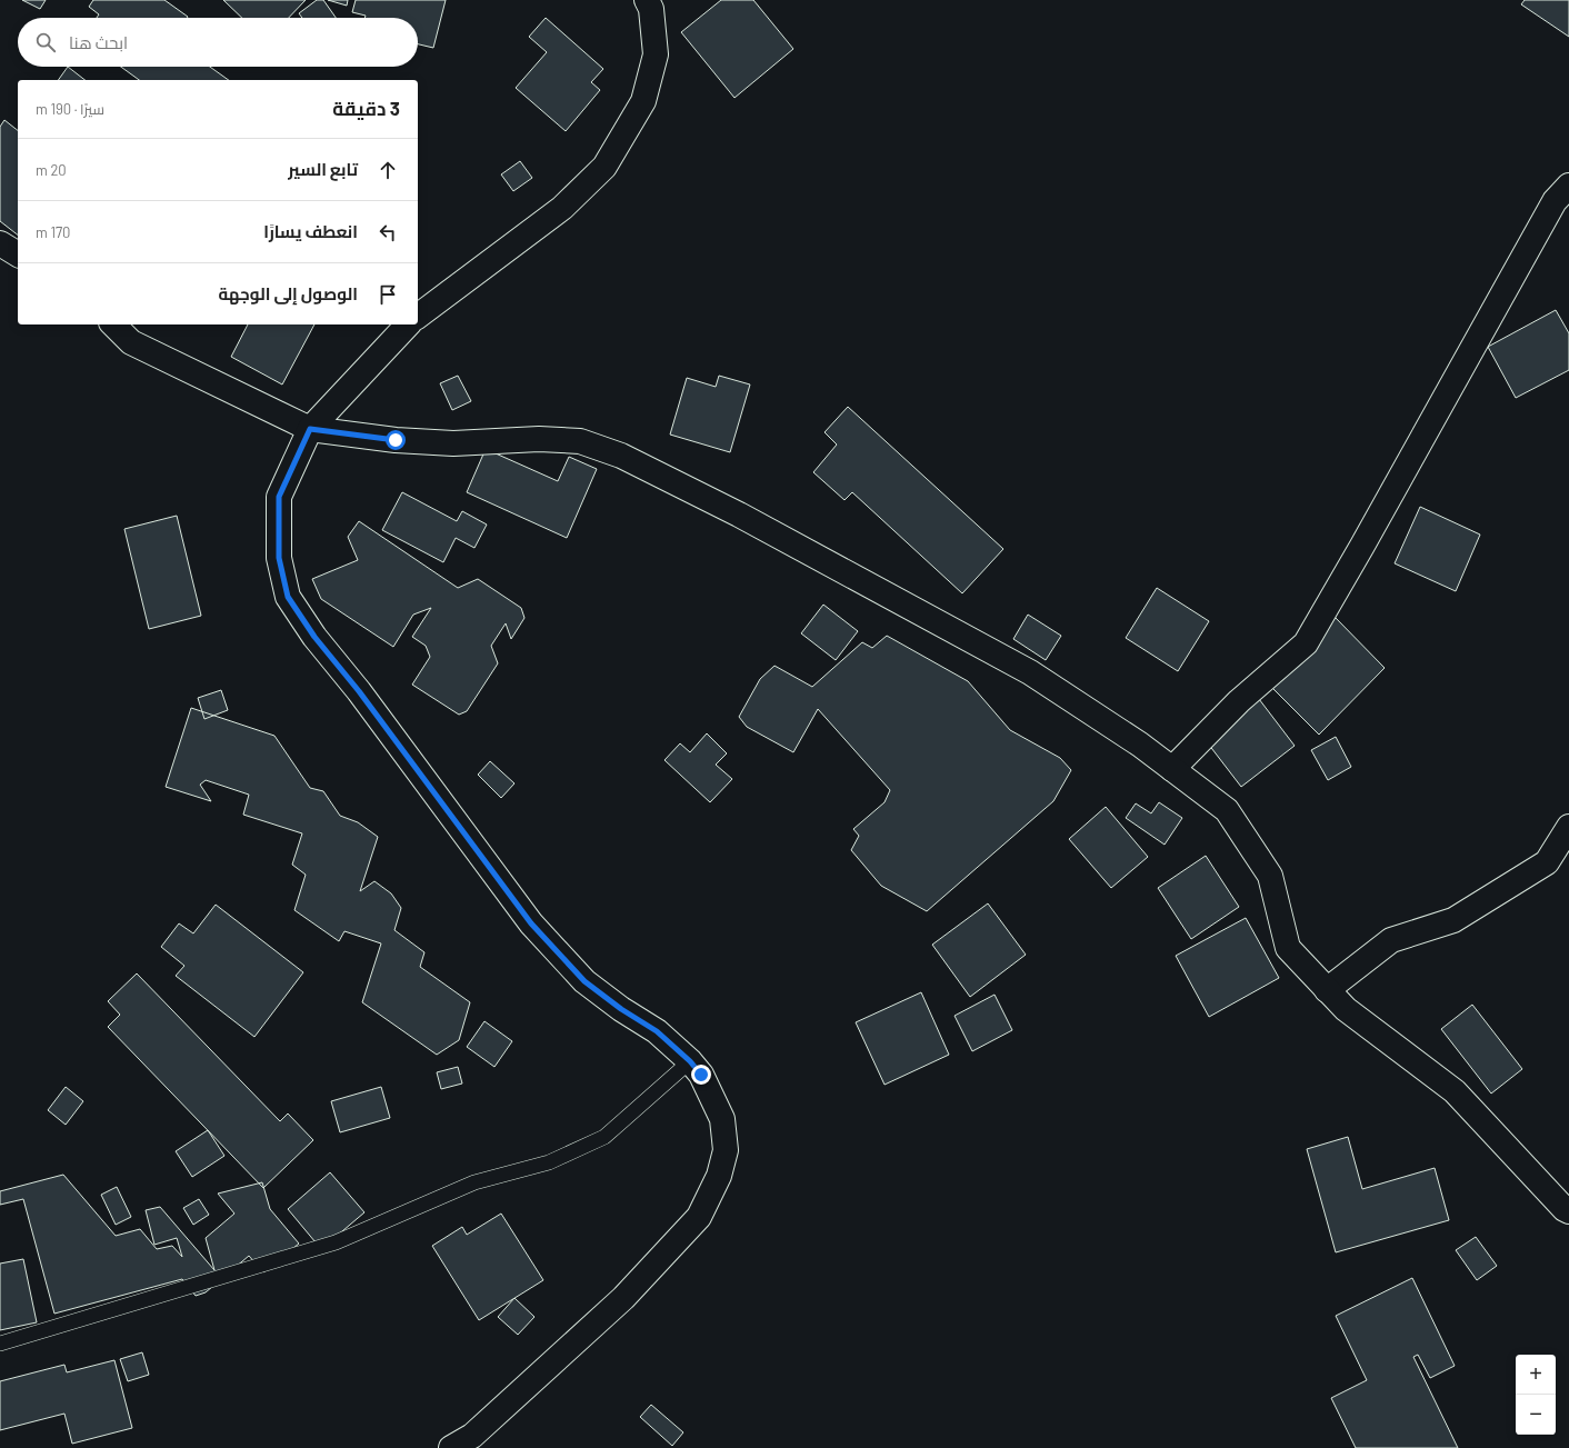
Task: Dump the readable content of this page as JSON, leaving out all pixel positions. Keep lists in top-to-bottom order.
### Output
{
  "page": {
    "search": "ابحث هنا",
    "heading": ["3 دقيقة", "سيرًا · 190 m"],
    "list": [
      ["تابع السير", "20 m"],
      ["انعطف يسارًا", "170 m"],
      "الوصول إلى الوجهة"
    ],
    "map_buttons": ["+", "−"]
  }
}
